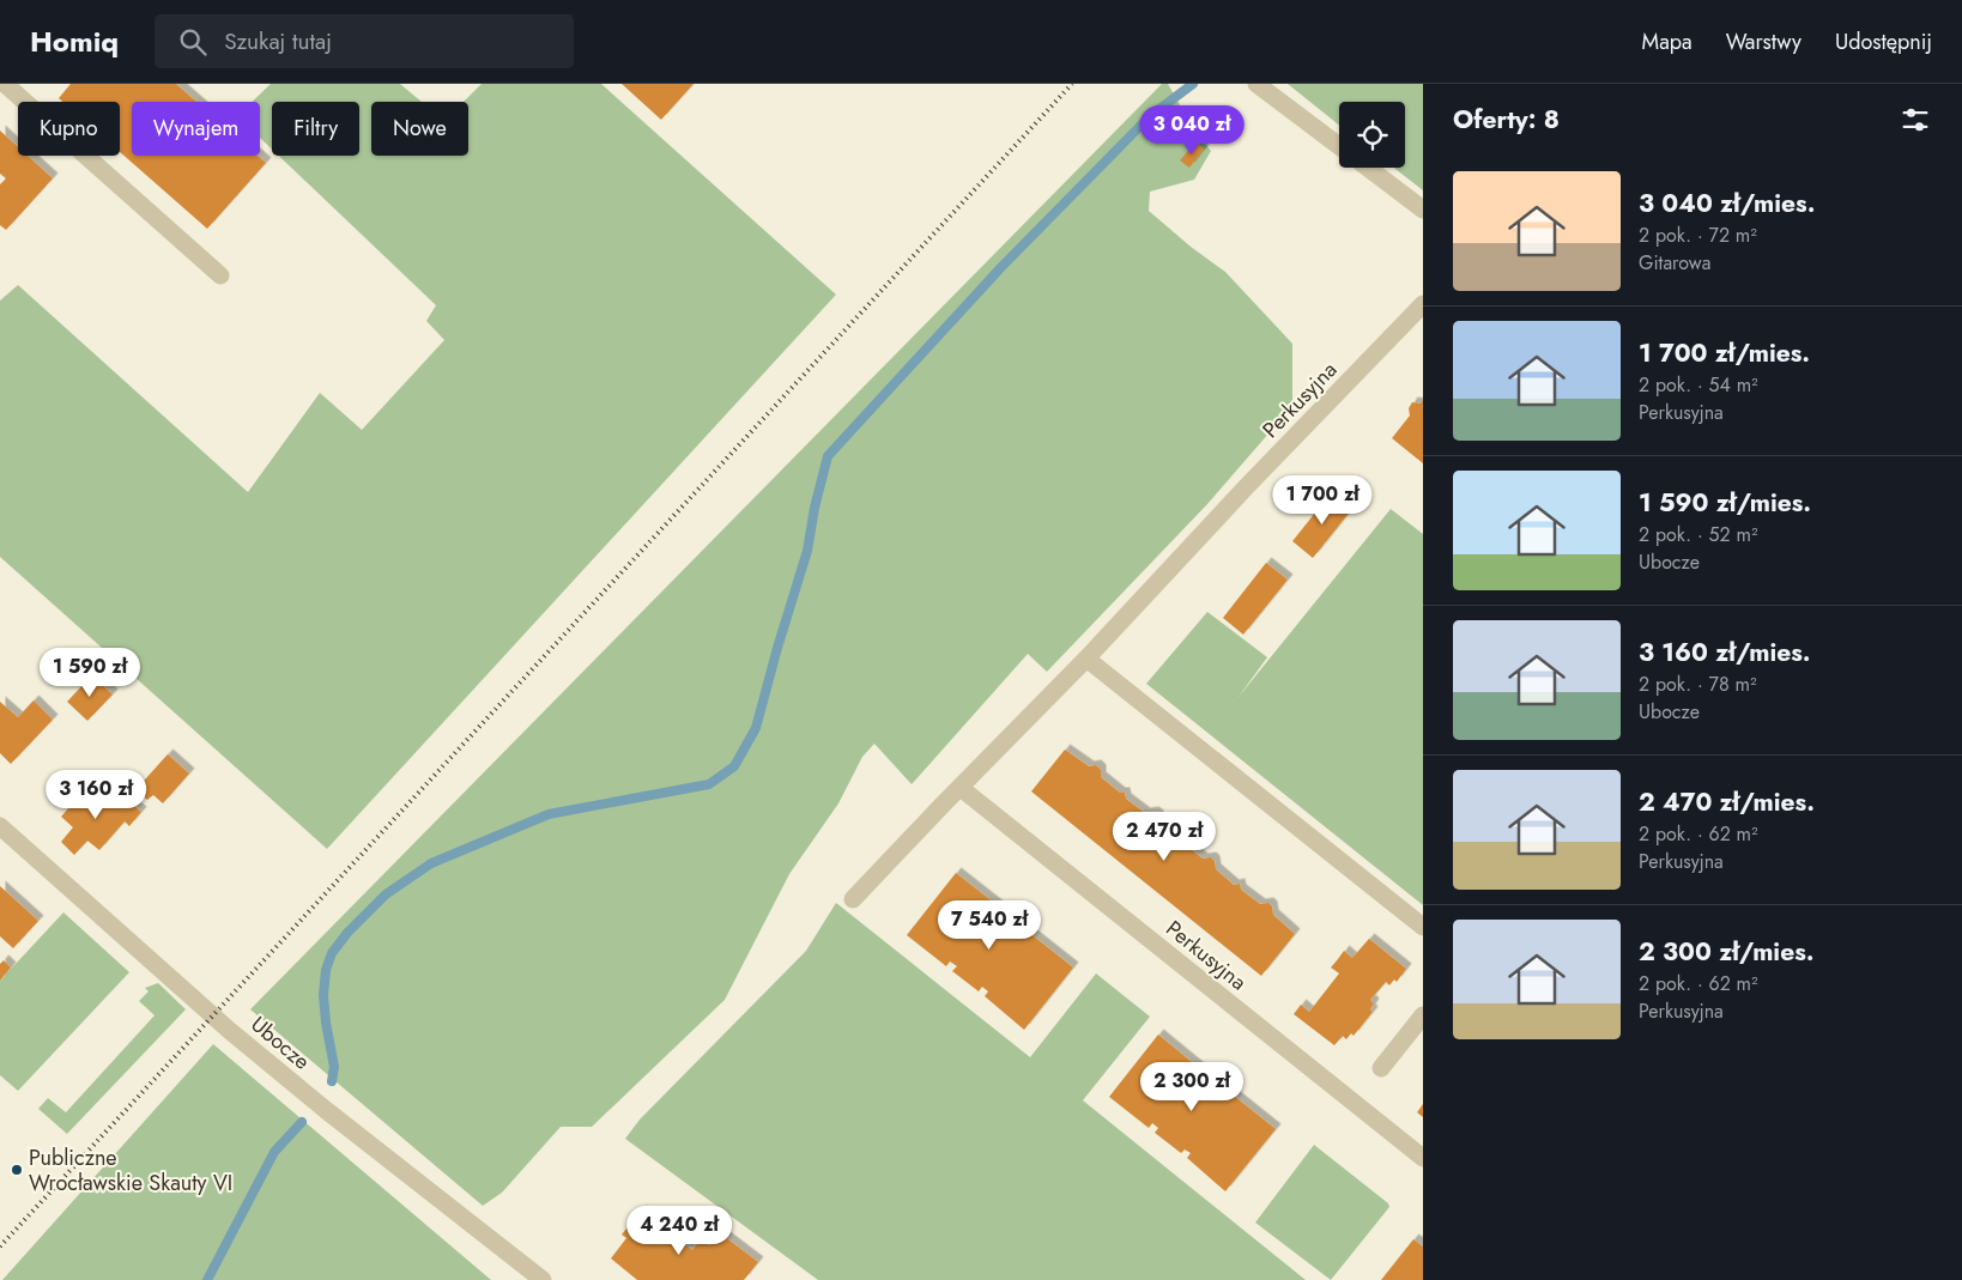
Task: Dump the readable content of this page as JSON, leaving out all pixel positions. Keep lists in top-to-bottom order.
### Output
{
  "streets": {
    "street": ["Perkusyjna", "Ubocze"]
  },
  "places": ["Publiczne Wrocławskie Skauty VI"],
  "page": {
    "header": "Homiq",
    "search": "Szukaj tutaj",
    "nav": ["Mapa", "Warstwy", "Udostępnij"],
    "heading": "Oferty: 8",
    "chip": [
      "Kupno",
      "Wynajem",
      "Filtry",
      "Nowe"
    ],
    "price": [
      "3 040 zł",
      "1 700 zł",
      "1 590 zł",
      "3 160 zł",
      "2 470 zł",
      "7 540 zł",
      "2 300 zł",
      "4 240 zł"
    ],
    "list": [
      {
        "name": "3 040 zł/mies.",
        "note": "2 pok. · 72 m² · Gitarowa"
      },
      {
        "name": "1 700 zł/mies.",
        "note": "2 pok. · 54 m² · Perkusyjna"
      },
      {
        "name": "1 590 zł/mies.",
        "note": "2 pok. · 52 m² · Ubocze"
      },
      {
        "name": "3 160 zł/mies.",
        "note": "2 pok. · 78 m² · Ubocze"
      },
      {
        "name": "2 470 zł/mies.",
        "note": "2 pok. · 62 m² · Perkusyjna"
      },
      {
        "name": "2 300 zł/mies.",
        "note": "2 pok. · 62 m² · Perkusyjna"
      }
    ]
  }
}
